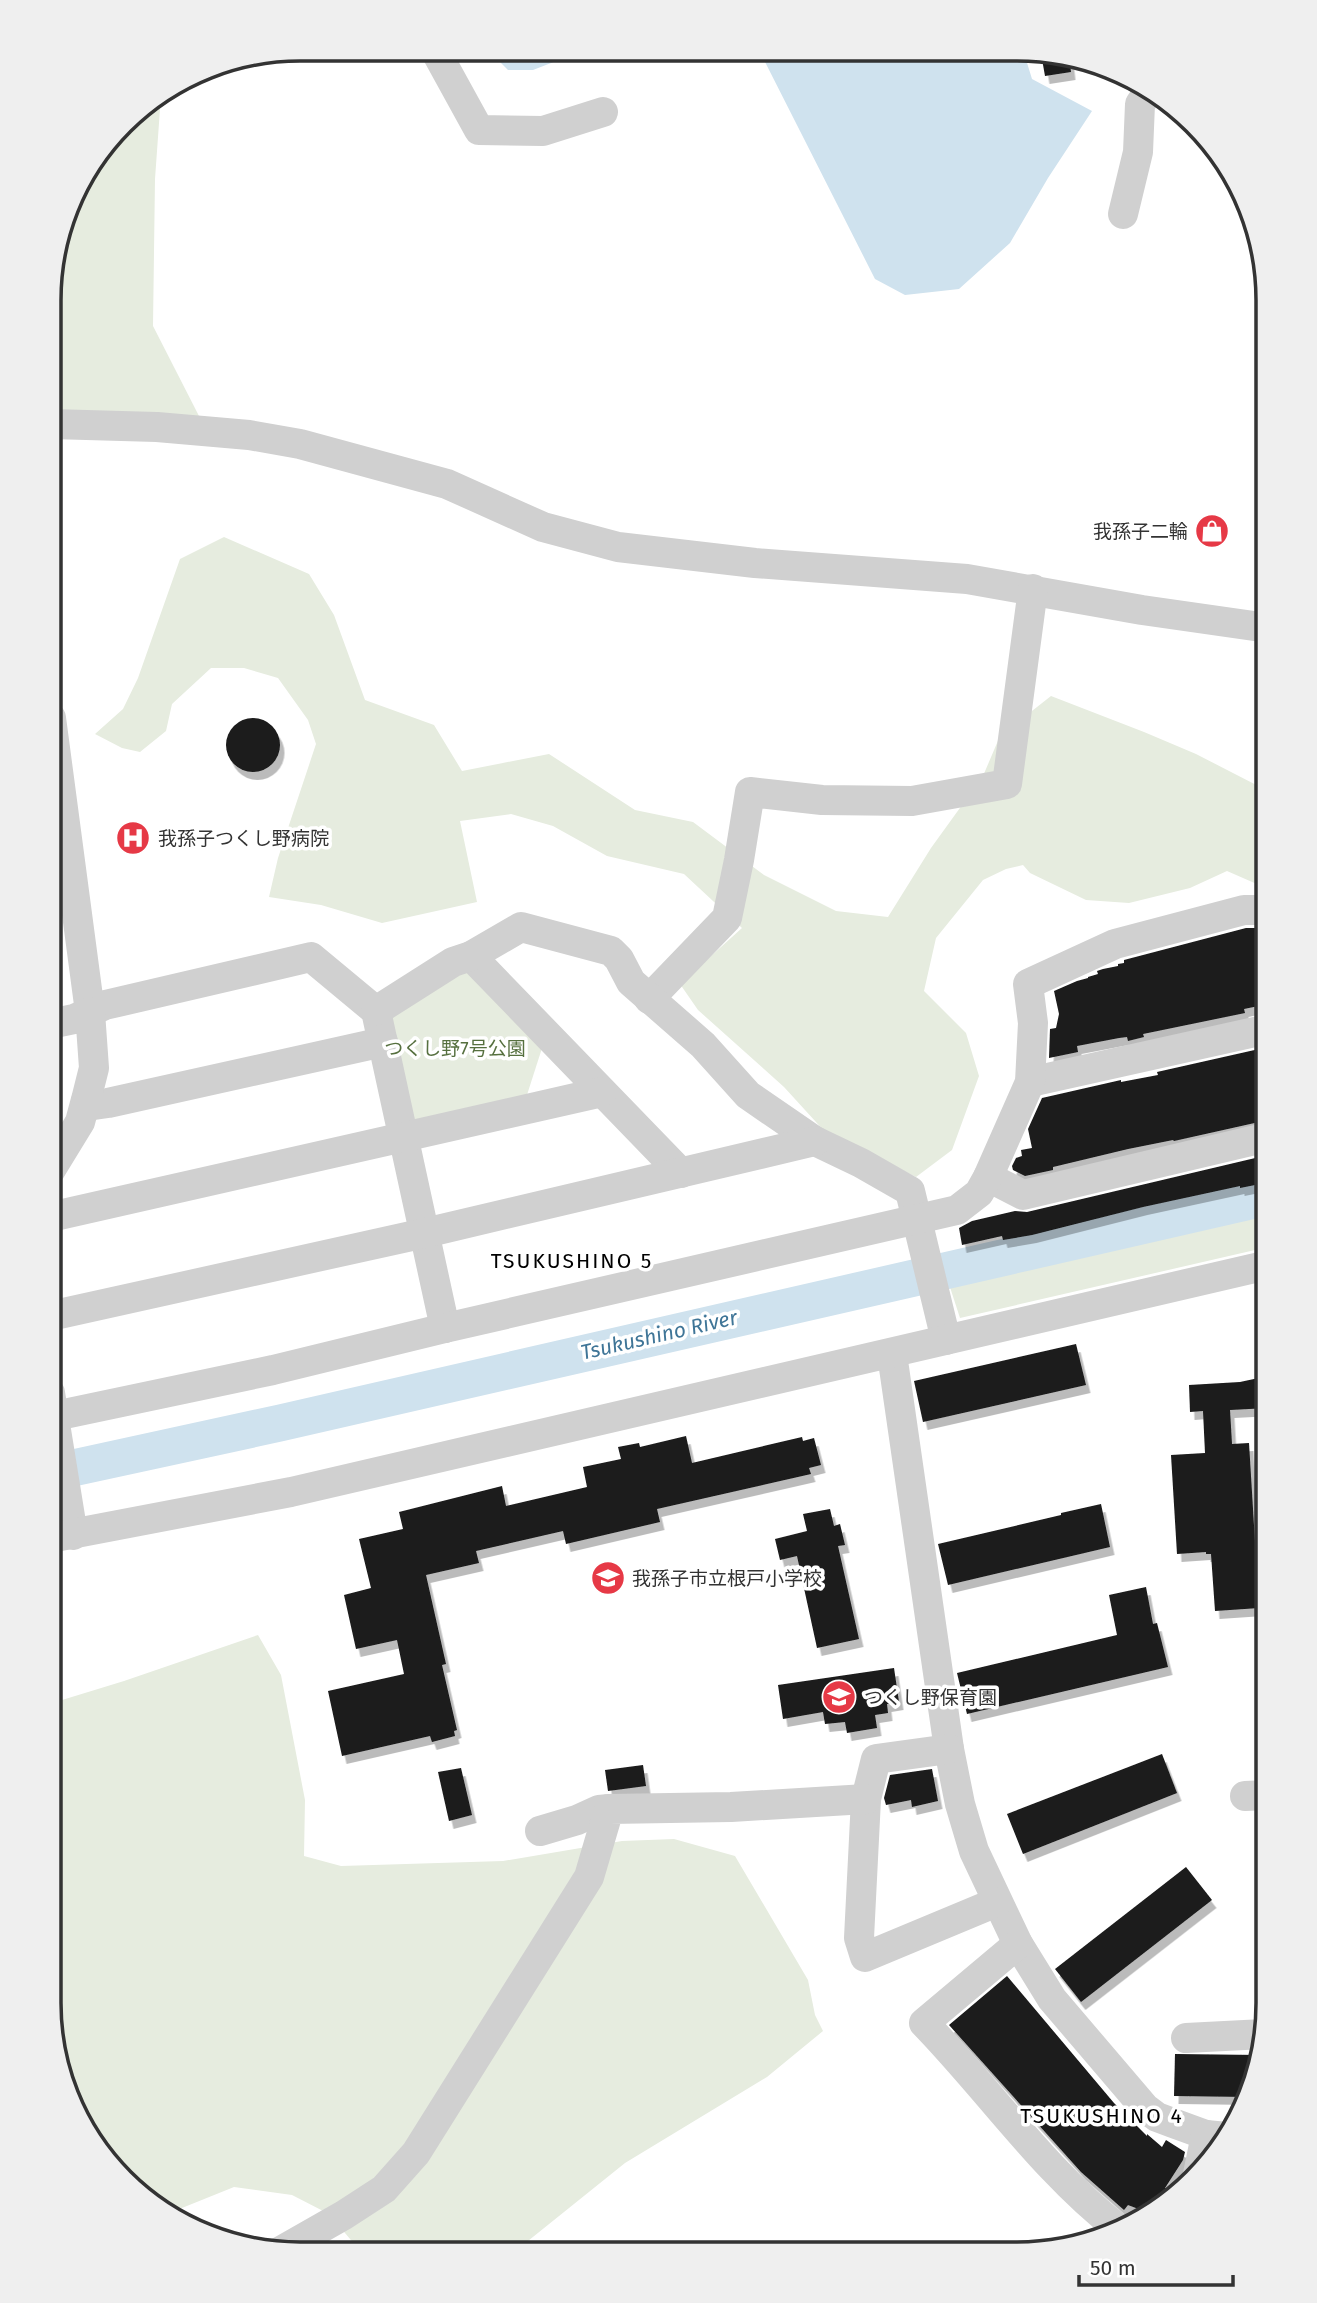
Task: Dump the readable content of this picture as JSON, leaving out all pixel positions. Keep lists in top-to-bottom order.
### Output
{
  "districts": ["TSUKUSHINO 5", "TSUKUSHINO 4"],
  "water": ["Tsukushino River"],
  "parks": ["つくし野7号公園"],
  "places": {
    "shop": ["我孫子二輪"],
    "hospital": ["我孫子つくし野病院"],
    "school or university": ["我孫子市立根戸小学校", "つくし野保育園"]
  },
  "scale_bar": "50 m"
}
